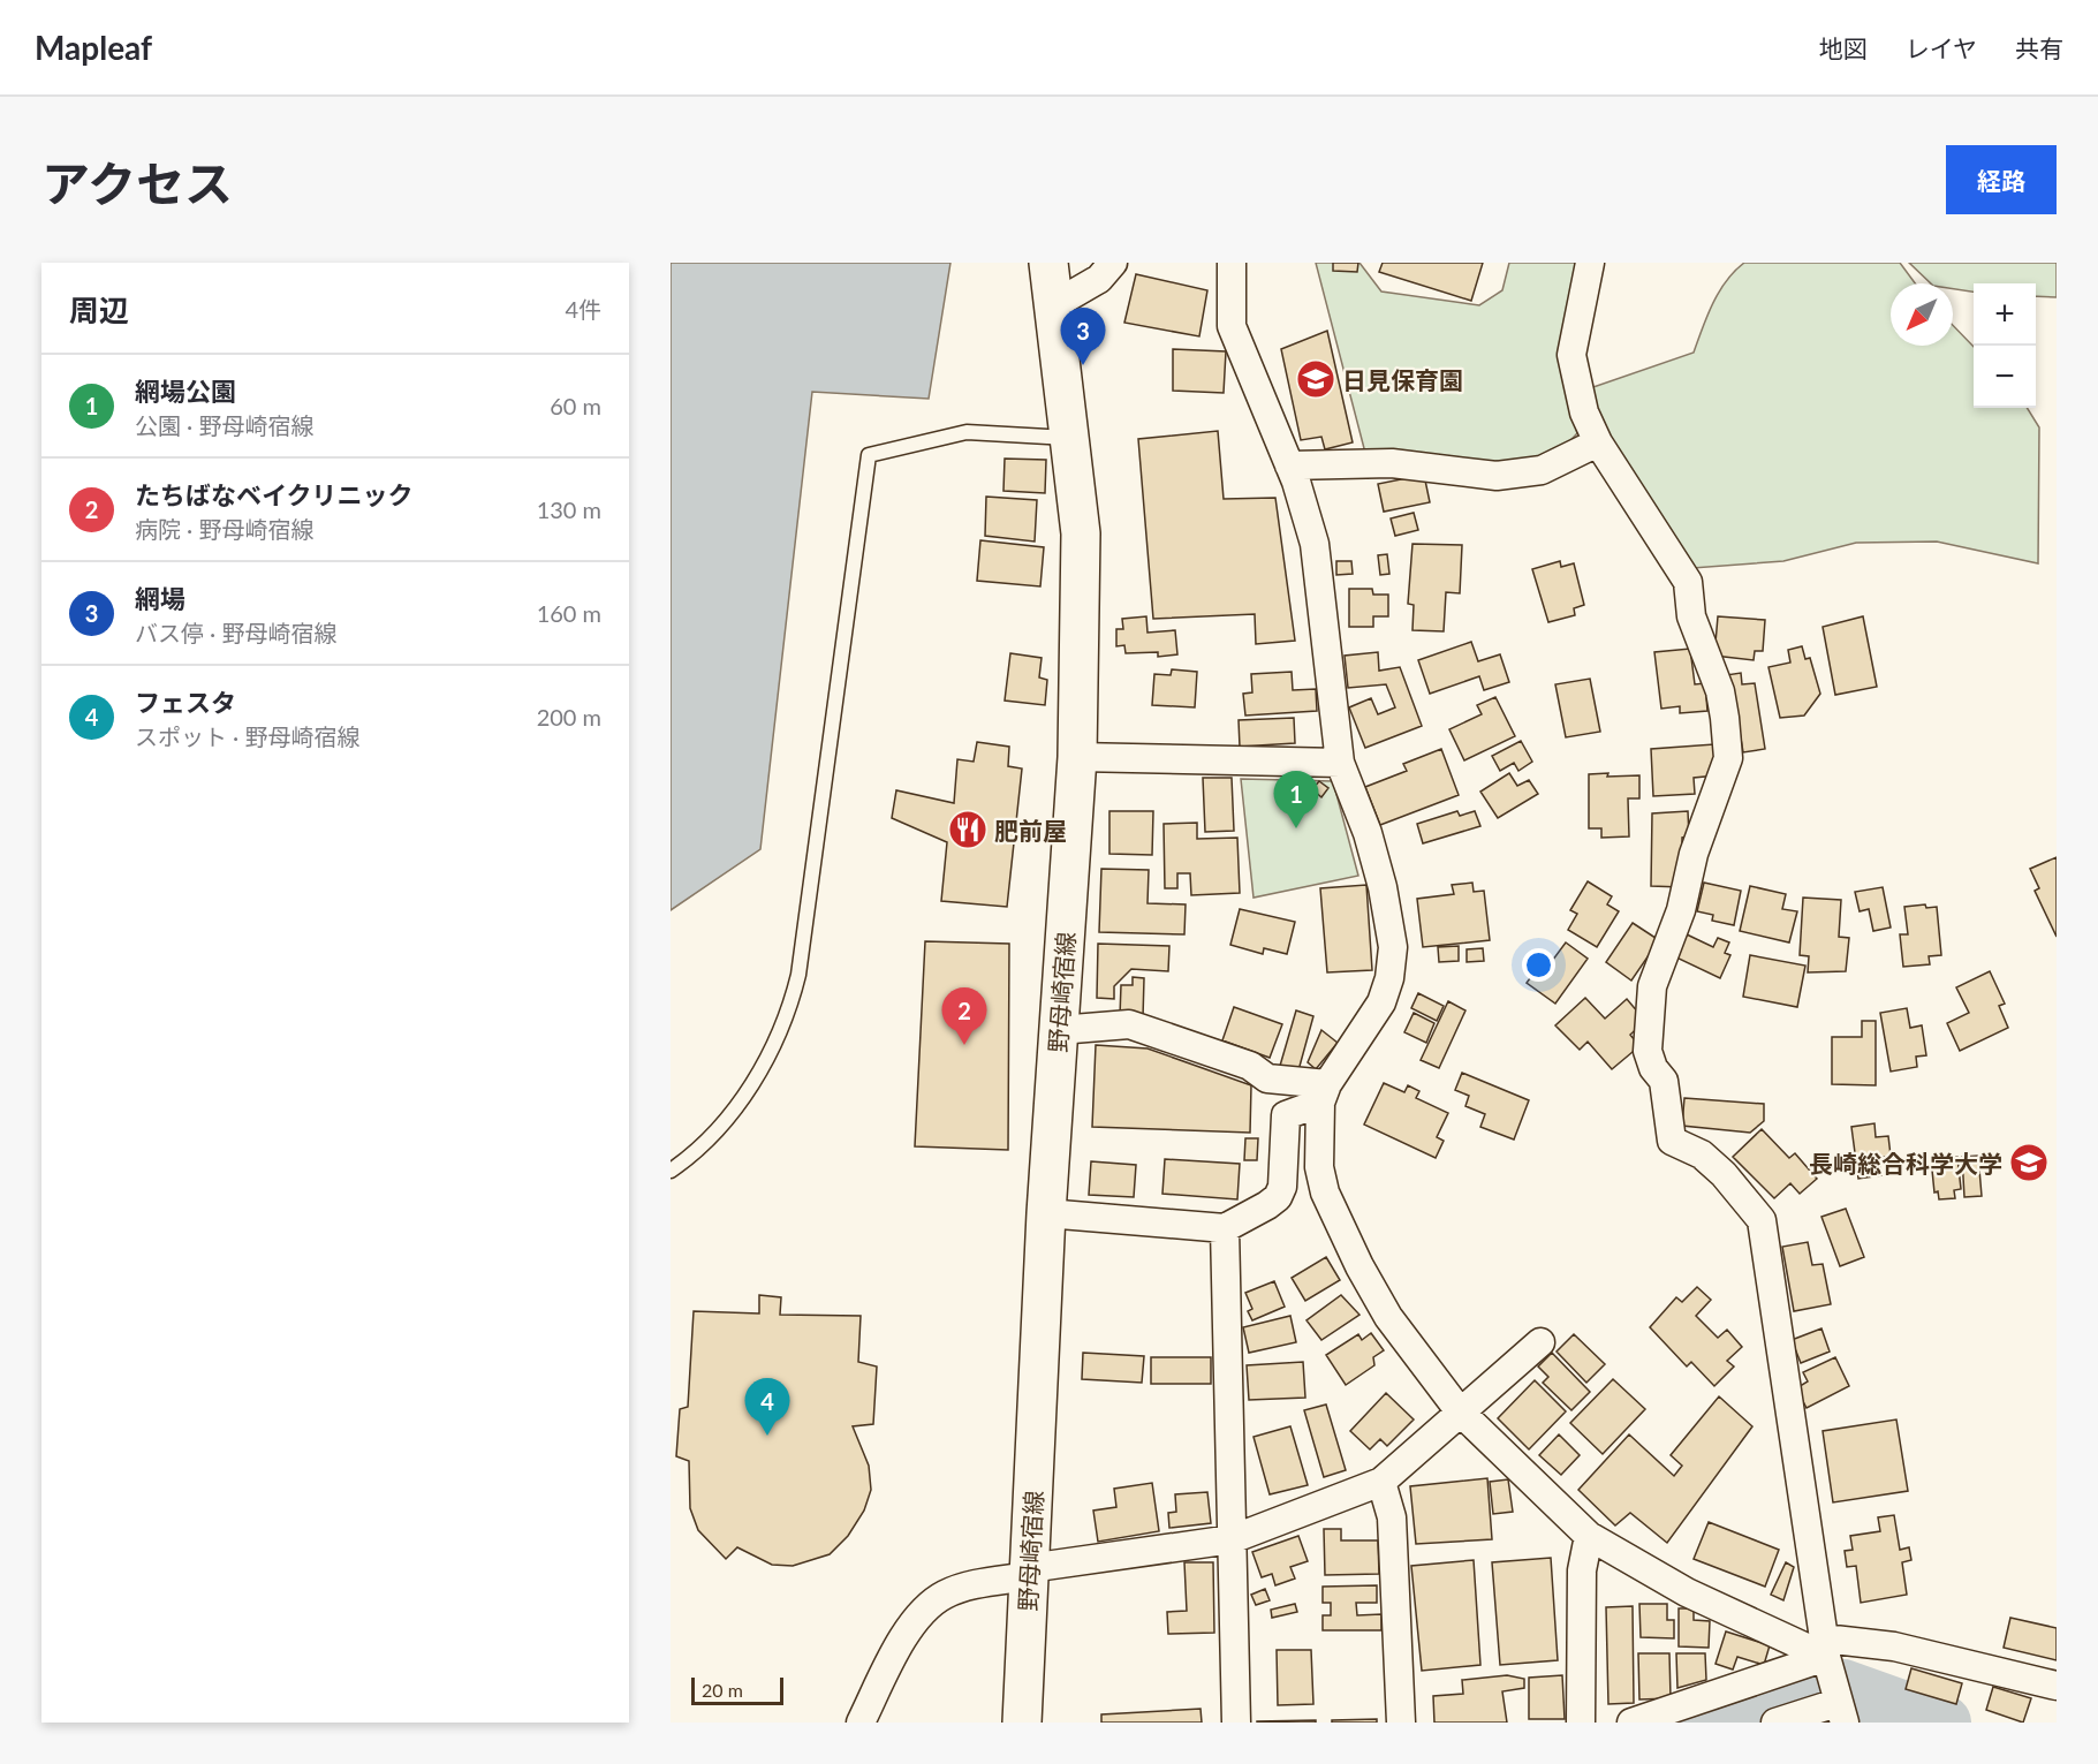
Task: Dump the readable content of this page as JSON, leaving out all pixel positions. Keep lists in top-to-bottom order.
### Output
{
  "streets": {
    "main road": ["野母崎宿線"]
  },
  "places": {
    "school or university": ["日見保育園", "長崎総合科学大学"],
    "restaurant": ["肥前屋"]
  },
  "scale_bar": "20 m",
  "north": "bottom left",
  "page": {
    "header": "Mapleaf",
    "nav": ["地図", "レイヤ", "共有"],
    "title": "アクセス",
    "buttons": "経路",
    "heading": ["周辺", "4件"],
    "map_buttons": ["+", "−"],
    "pins": [
      "3",
      "1",
      "2",
      "4"
    ],
    "list": [
      {
        "mark": "1",
        "name": "網場公園",
        "note": "公園 · 野母崎宿線",
        "value": "60 m"
      },
      {
        "mark": "2",
        "name": "たちばなベイクリニック",
        "note": "病院 · 野母崎宿線",
        "value": "130 m"
      },
      {
        "mark": "3",
        "name": "網場",
        "note": "バス停 · 野母崎宿線",
        "value": "160 m"
      },
      {
        "mark": "4",
        "name": "フェスタ",
        "note": "スポット · 野母崎宿線",
        "value": "200 m"
      }
    ],
    "scale": "20 m"
  }
}
